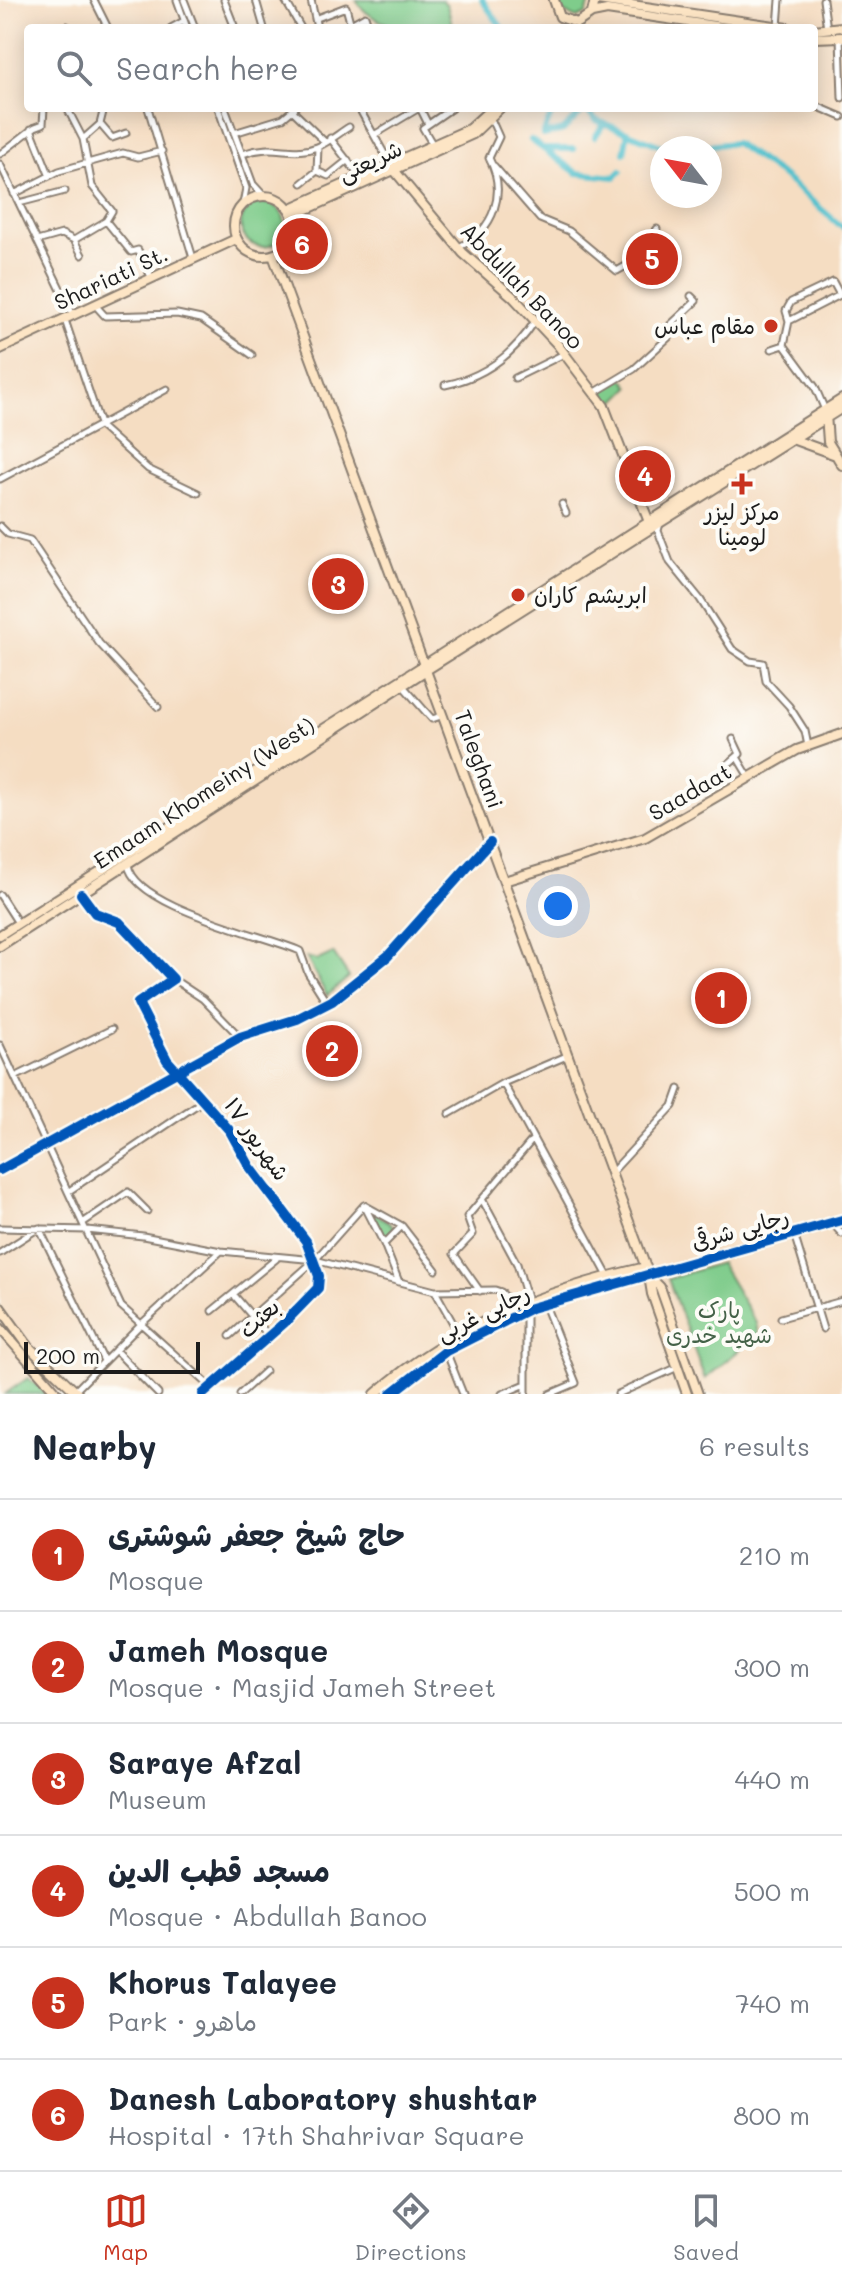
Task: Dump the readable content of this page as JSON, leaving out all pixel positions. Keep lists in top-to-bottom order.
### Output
{
  "streets": {
    "main road": [
      "شریعتی",
      "Shariati St.",
      "Abdullah Banoo",
      "Taleghani",
      "Saadaat",
      "Emaam Khomeiny (West)",
      "رجایی شرقی",
      "رجایی غربی"
    ],
    "street": ["۱۷ شهریور", "بعثت"]
  },
  "crossings": [
    ["شریعتی", "Shariati St."],
    ["شریعتی", "Abdullah Banoo"],
    ["شریعتی", "Taleghani"],
    ["Shariati St.", "Taleghani"],
    ["Taleghani", "Saadaat"],
    ["Taleghani", "Emaam Khomeiny (West)"],
    ["Taleghani", "رجایی شرقی"],
    ["Taleghani", "رجایی غربی"],
    ["۱۷ شهریور", "بعثت"],
    ["رجایی شرقی", "رجایی غربی"]
  ],
  "parks": ["پارک شهید خدری"],
  "places": {
    "other": ["مقام عباس", "ابریشم کاران"],
    "health": ["مرکز لیزر لومینا"]
  },
  "scale_bar": "200 m",
  "north": "top left",
  "page": {
    "search": "Search here",
    "pins": [
      "6",
      "5",
      "4",
      "3",
      "1",
      "2"
    ],
    "scale": "200 m",
    "heading": ["Nearby", "6 results"],
    "list": [
      {
        "mark": "1",
        "name": "حاج شیخ جعفر شوشتری",
        "note": "Mosque",
        "value": "210 m"
      },
      {
        "mark": "2",
        "name": "Jameh Mosque",
        "note": "Mosque · Masjid Jameh Street",
        "value": "300 m"
      },
      {
        "mark": "3",
        "name": "Saraye Afzal",
        "note": "Museum",
        "value": "440 m"
      },
      {
        "mark": "4",
        "name": "مسجد قطب الدین",
        "note": "Mosque · Abdullah Banoo",
        "value": "500 m"
      },
      {
        "mark": "5",
        "name": "Khorus Talayee",
        "note": "Park · ماهرو",
        "value": "740 m"
      },
      {
        "mark": "6",
        "name": "Danesh Laboratory shushtar",
        "note": "Hospital · 17th Shahrivar Square",
        "value": "800 m"
      }
    ],
    "nav": ["Map", "Directions", "Saved"]
  }
}
